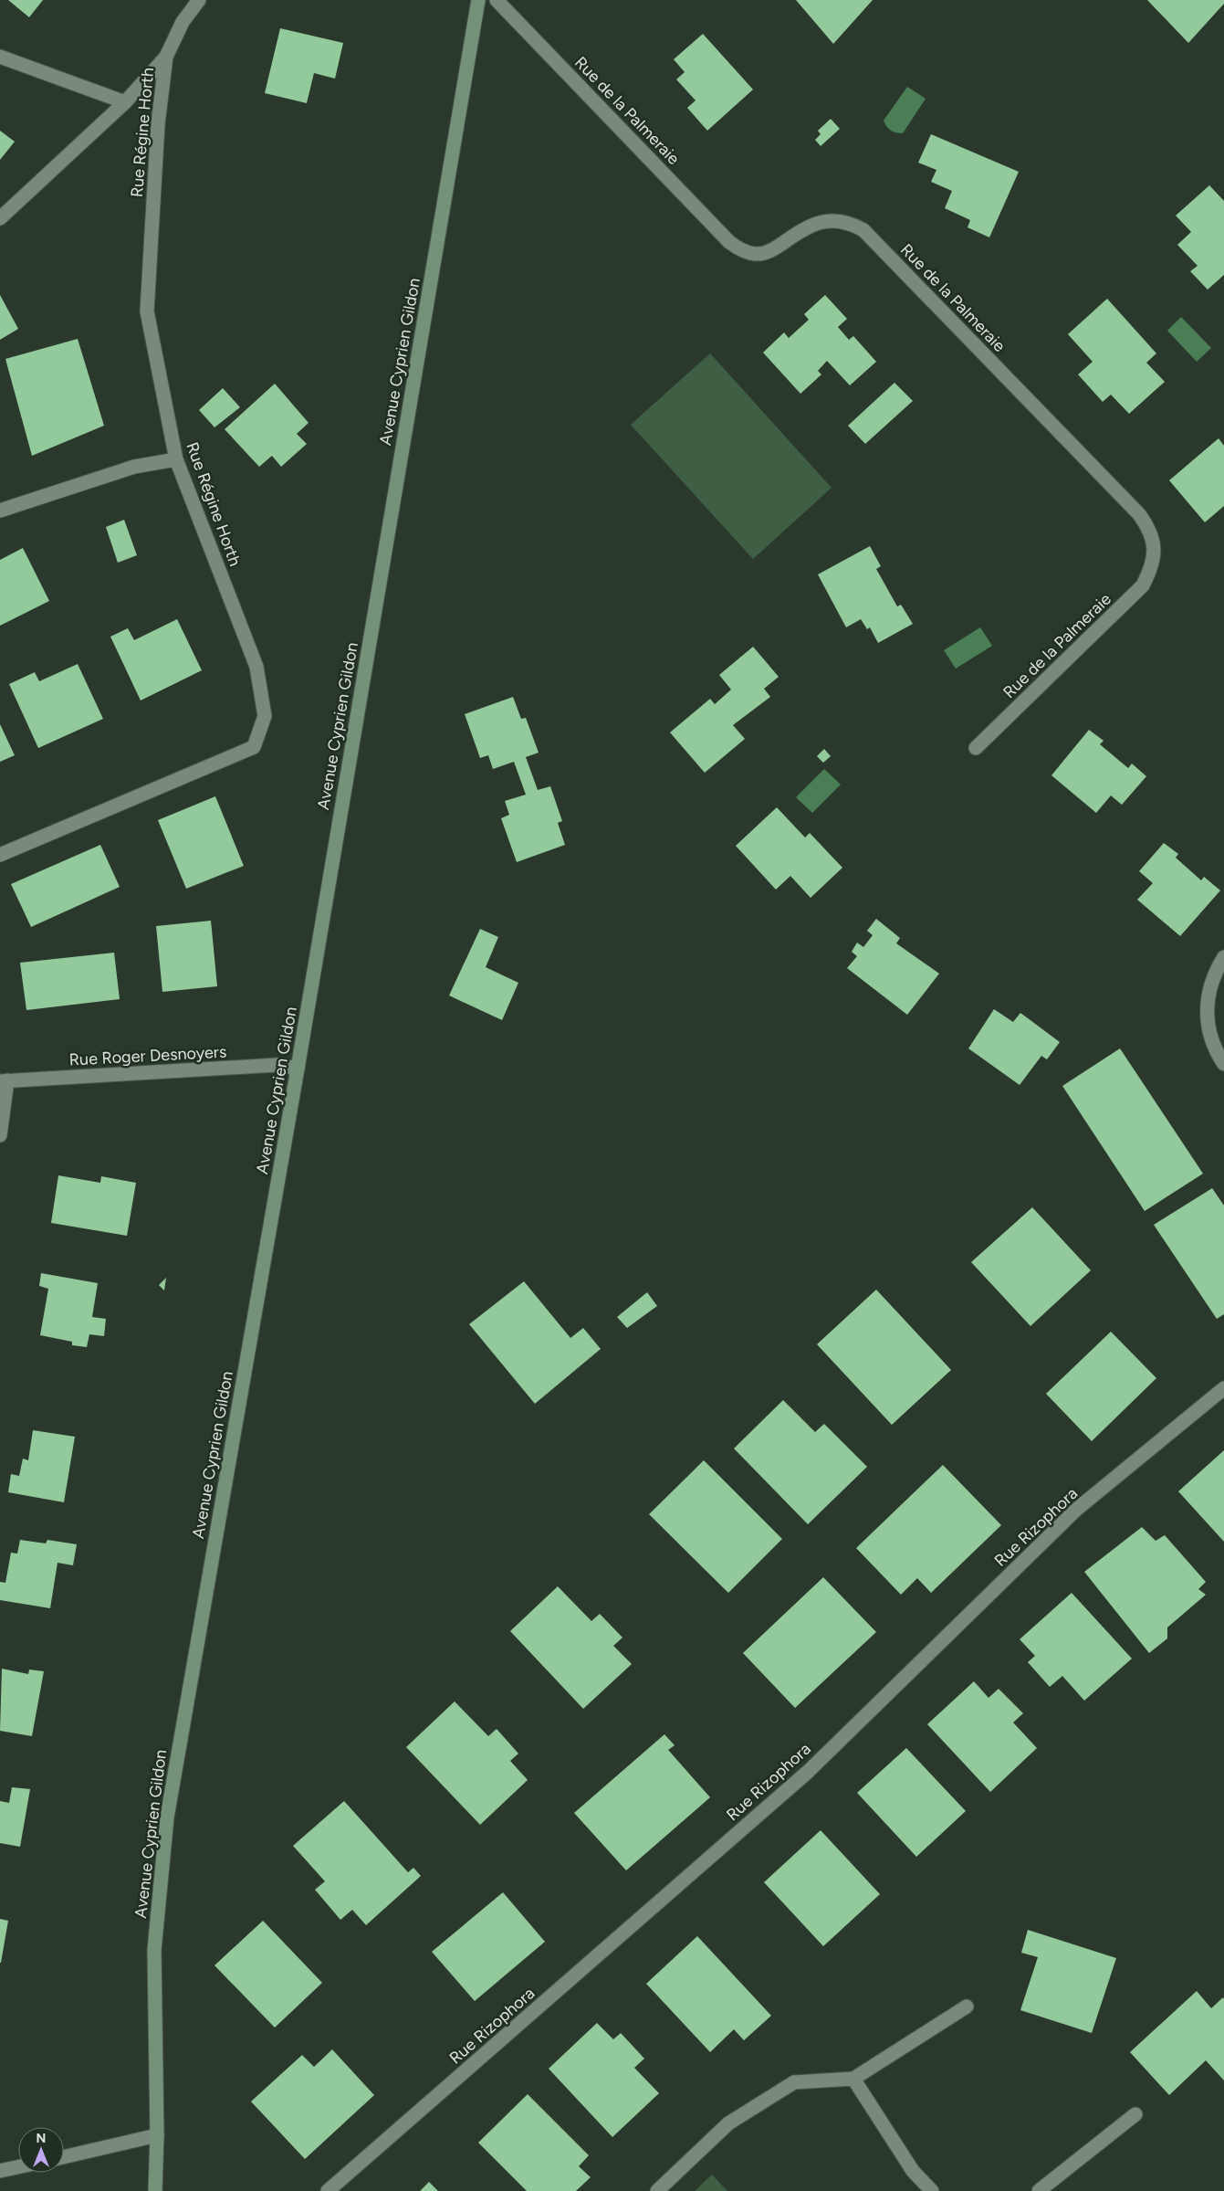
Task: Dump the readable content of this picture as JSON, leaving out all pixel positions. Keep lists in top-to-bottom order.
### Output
{
  "streets": {
    "street": [
      "Rue de la Palmeraie",
      "Rue Régine Horth",
      "Avenue Cyprien Gildon",
      "Rue Roger Desnoyers",
      "Rue Rizophora"
    ]
  },
  "crossings": [
    ["Avenue Cyprien Gildon", "Rue Roger Desnoyers"]
  ],
  "north": "top"
}
